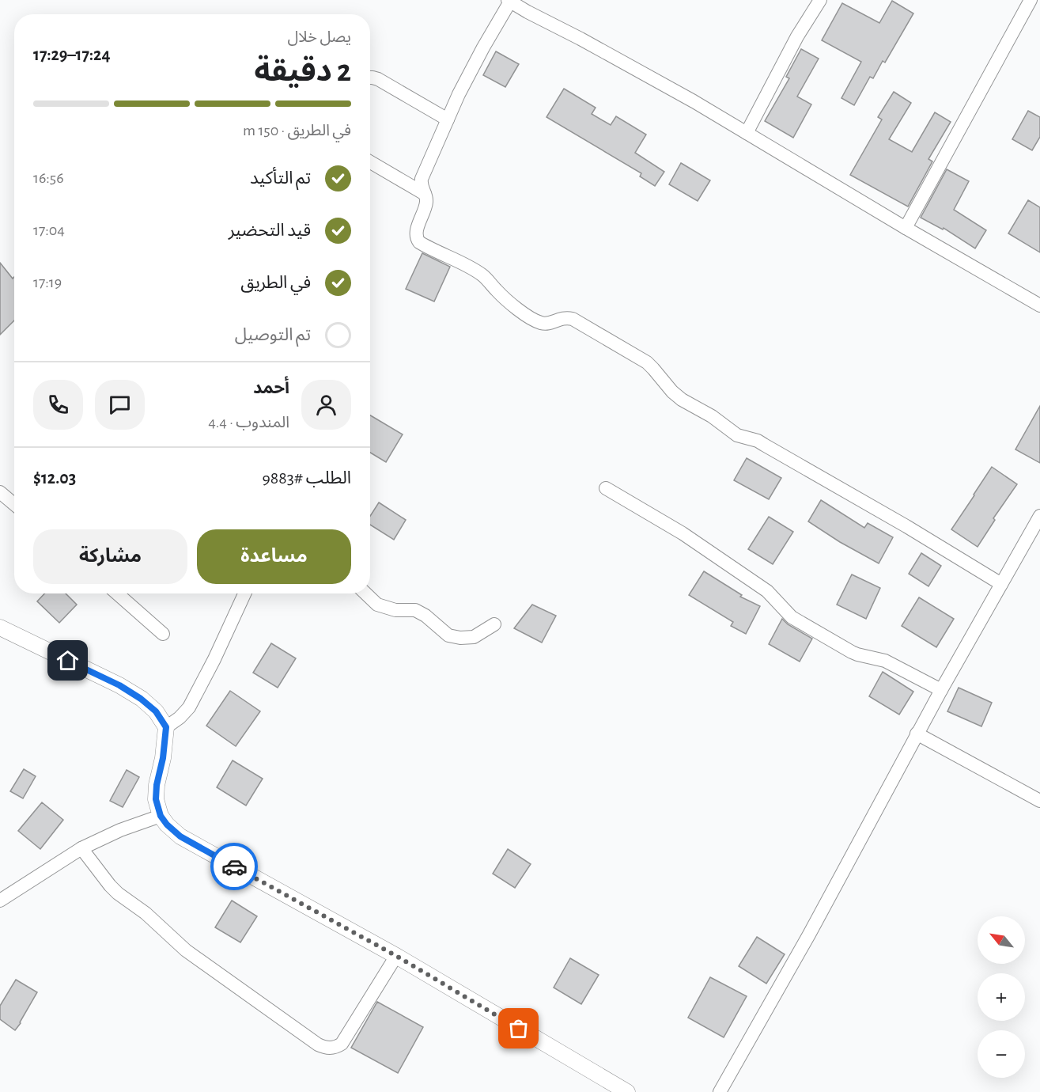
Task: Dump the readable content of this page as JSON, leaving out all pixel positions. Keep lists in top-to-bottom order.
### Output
{
  "north": "top left",
  "page": {
    "heading": ["2 دقيقة", "يصل خلال", "17:24–17:29"],
    "panel": [
      "أحمد",
      "المندوب · 4.4",
      "الطلب #9883",
      "$12.03"
    ],
    "bar": "في الطريق · 150 m",
    "list": [
      ["تم التأكيد", "16:56"],
      ["قيد التحضير", "17:04"],
      ["في الطريق", "17:19"],
      "تم التوصيل"
    ],
    "buttons": ["مساعدة", "مشاركة"],
    "map_buttons": ["+", "−"]
  }
}
